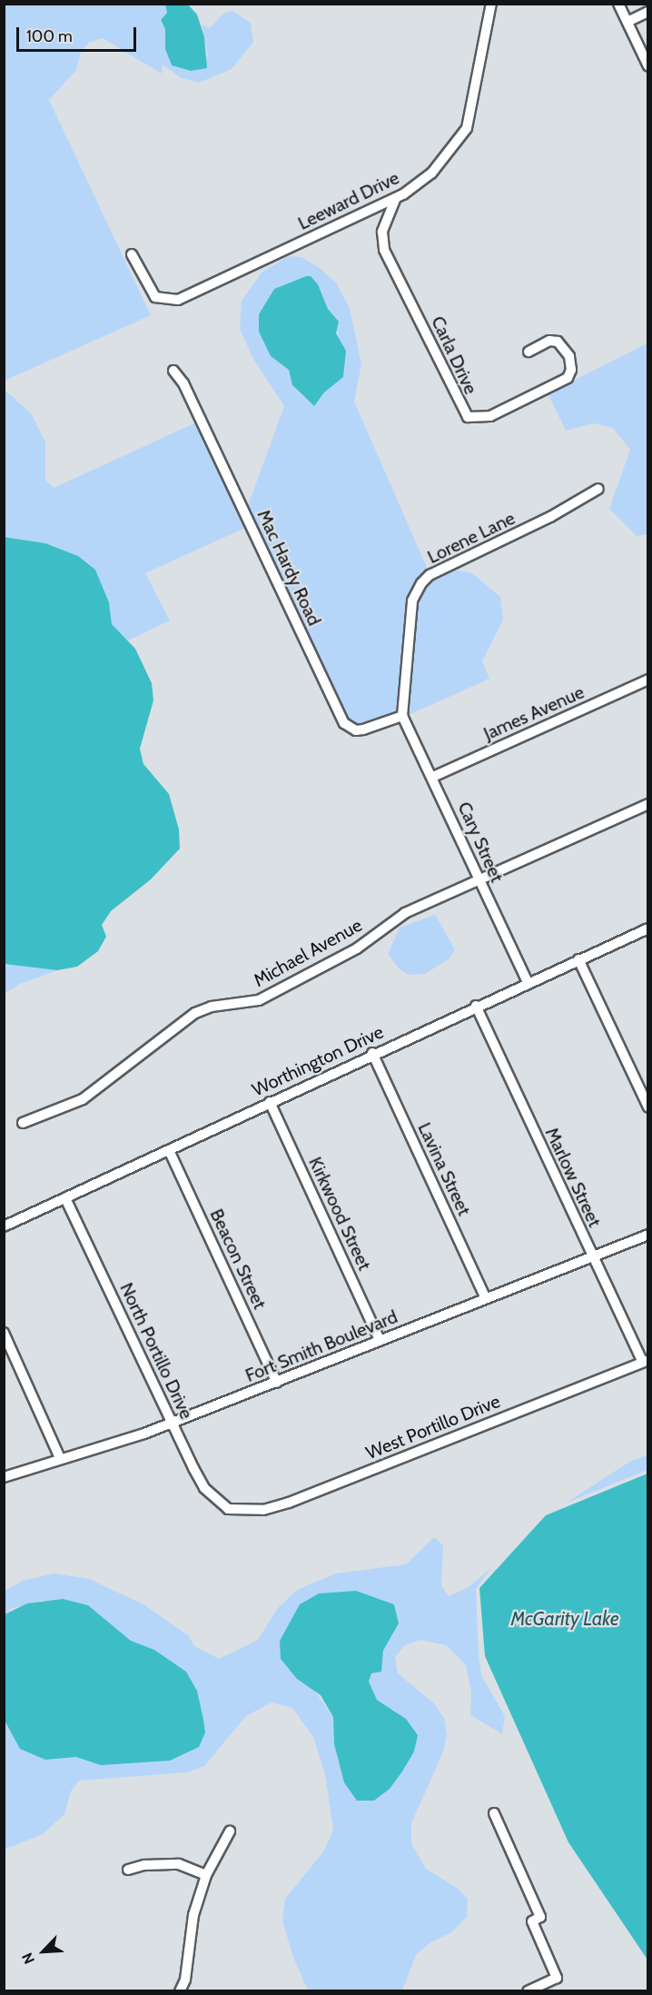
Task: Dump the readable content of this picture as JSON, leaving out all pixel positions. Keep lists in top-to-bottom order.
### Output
{
  "streets": {
    "street": [
      "Leeward Drive",
      "Carla Drive",
      "Lorene Lane",
      "Mac Hardy Road",
      "James Avenue",
      "Cary Street",
      "Michael Avenue",
      "Worthington Drive",
      "Lavina Street",
      "Marlow Street",
      "Kirkwood Street",
      "Beacon Street",
      "Fort Smith Boulevard",
      "North Portillo Drive",
      "West Portillo Drive"
    ]
  },
  "crossings": [
    ["Leeward Drive", "Carla Drive"],
    ["Lorene Lane", "Mac Hardy Road"],
    ["Lorene Lane", "Cary Street"],
    ["Mac Hardy Road", "Cary Street"],
    ["James Avenue", "Cary Street"],
    ["Cary Street", "Michael Avenue"],
    ["Cary Street", "Worthington Drive"],
    ["Worthington Drive", "Lavina Street"],
    ["Worthington Drive", "Marlow Street"],
    ["Worthington Drive", "Kirkwood Street"],
    ["Worthington Drive", "Beacon Street"],
    ["Worthington Drive", "North Portillo Drive"],
    ["Lavina Street", "Fort Smith Boulevard"],
    ["Marlow Street", "Fort Smith Boulevard"],
    ["Marlow Street", "West Portillo Drive"],
    ["Kirkwood Street", "Fort Smith Boulevard"],
    ["Beacon Street", "Fort Smith Boulevard"],
    ["Fort Smith Boulevard", "North Portillo Drive"],
    ["North Portillo Drive", "West Portillo Drive"]
  ],
  "water": ["McGarity Lake"],
  "scale_bar": "100 m",
  "north": "bottom left"
}
